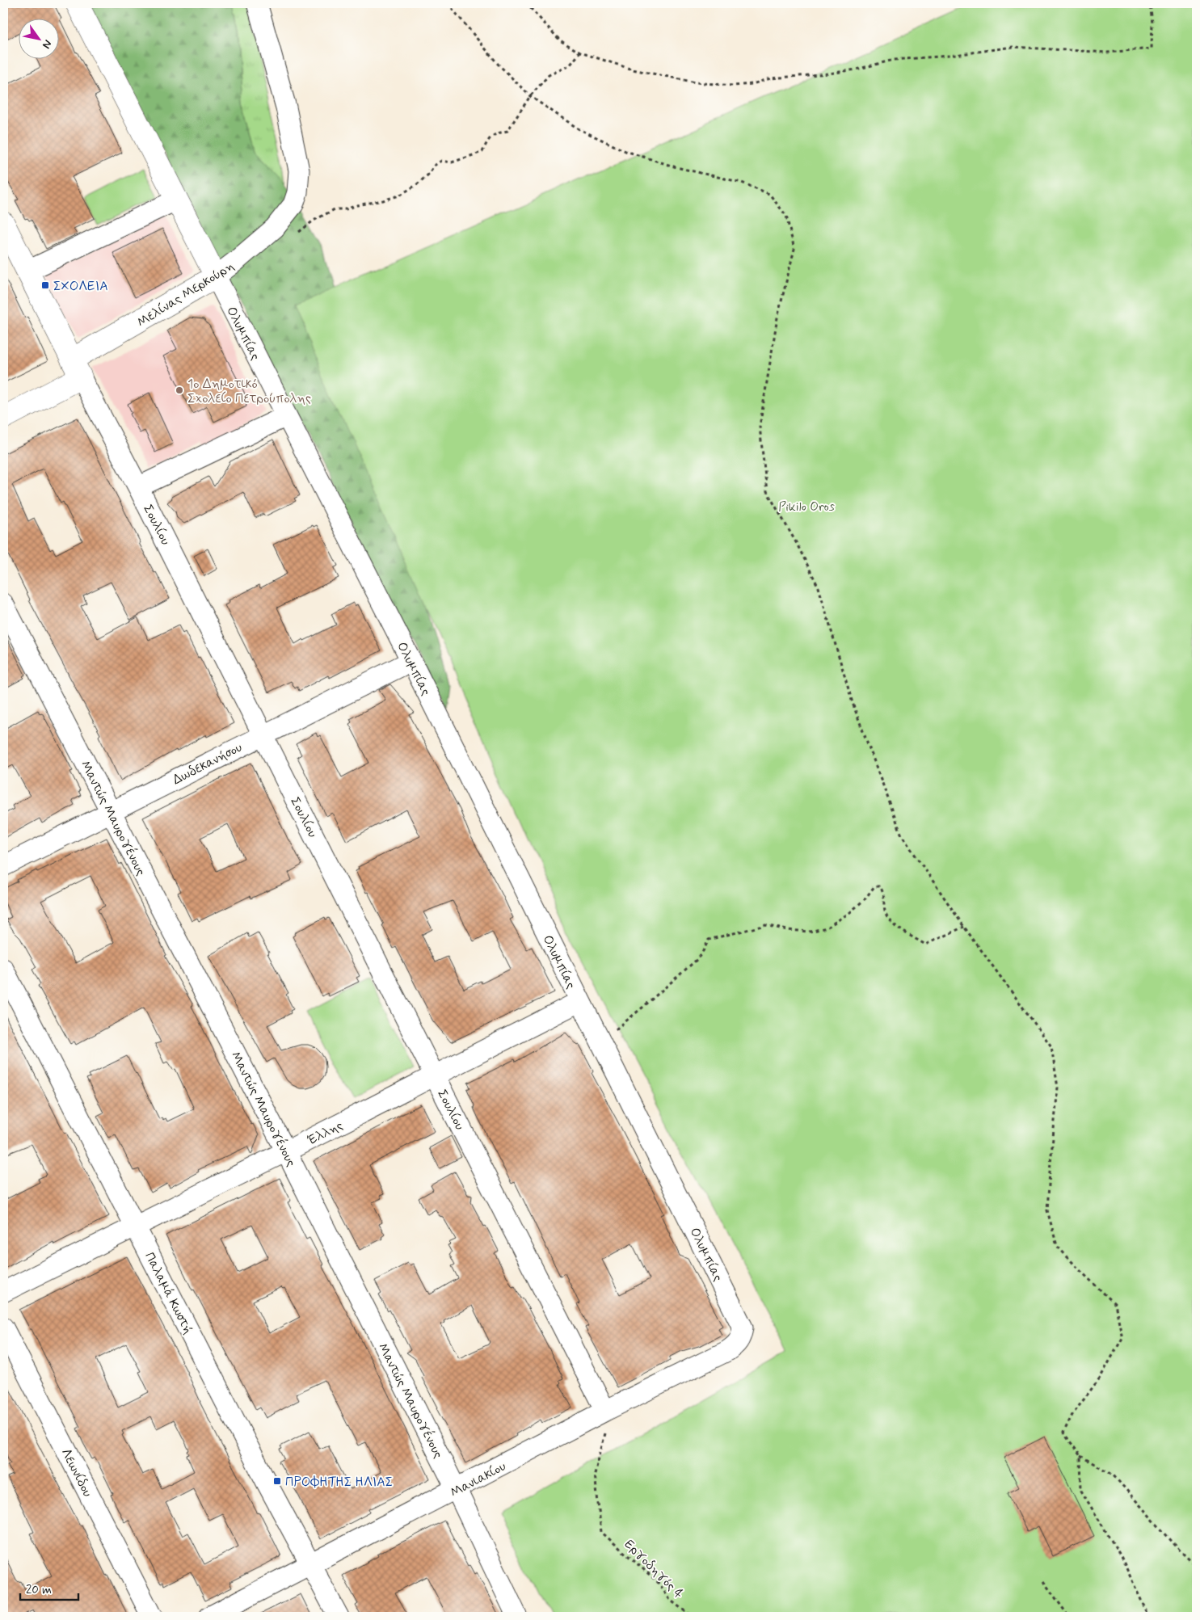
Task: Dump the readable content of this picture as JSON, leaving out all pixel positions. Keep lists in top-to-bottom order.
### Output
{
  "streets": {
    "street": [
      "Μελίνας Μερκούρη",
      "Ολυμπίας",
      "Σουλίου",
      "Δωδεκανήσου",
      "Μαντώς Μαυρογένους",
      "Έλλης",
      "Παλαμά Κωστή",
      "Λεωνίδου",
      "Μανιακίου"
    ],
    "path": ["Εργοδηγός 4"]
  },
  "crossings": [
    ["Μελίνας Μερκούρη", "Ολυμπίας"],
    ["Μελίνας Μερκούρη", "Σουλίου"],
    ["Ολυμπίας", "Δωδεκανήσου"],
    ["Ολυμπίας", "Έλλης"],
    ["Ολυμπίας", "Μανιακίου"],
    ["Σουλίου", "Δωδεκανήσου"],
    ["Σουλίου", "Έλλης"],
    ["Σουλίου", "Μανιακίου"],
    ["Σουλίου", "Εργοδηγός 4"],
    ["Δωδεκανήσου", "Μαντώς Μαυρογένους"],
    ["Μαντώς Μαυρογένους", "Έλλης"],
    ["Μαντώς Μαυρογένους", "Μανιακίου"],
    ["Έλλης", "Παλαμά Κωστή"],
    ["Παλαμά Κωστή", "Μανιακίου"],
    ["Μανιακίου", "Εργοδηγός 4"]
  ],
  "parks": ["Pikilo Oros"],
  "places": {
    "transit": ["ΣΧΟΛΕΙΑ", "ΠΡΟΦΗΤΗΣ ΗΛΙΑΣ"],
    "other": ["1ο Δημοτικό Σχολείο Πετρούπολης"]
  },
  "scale_bar": "20 m",
  "north": "bottom right"
}
